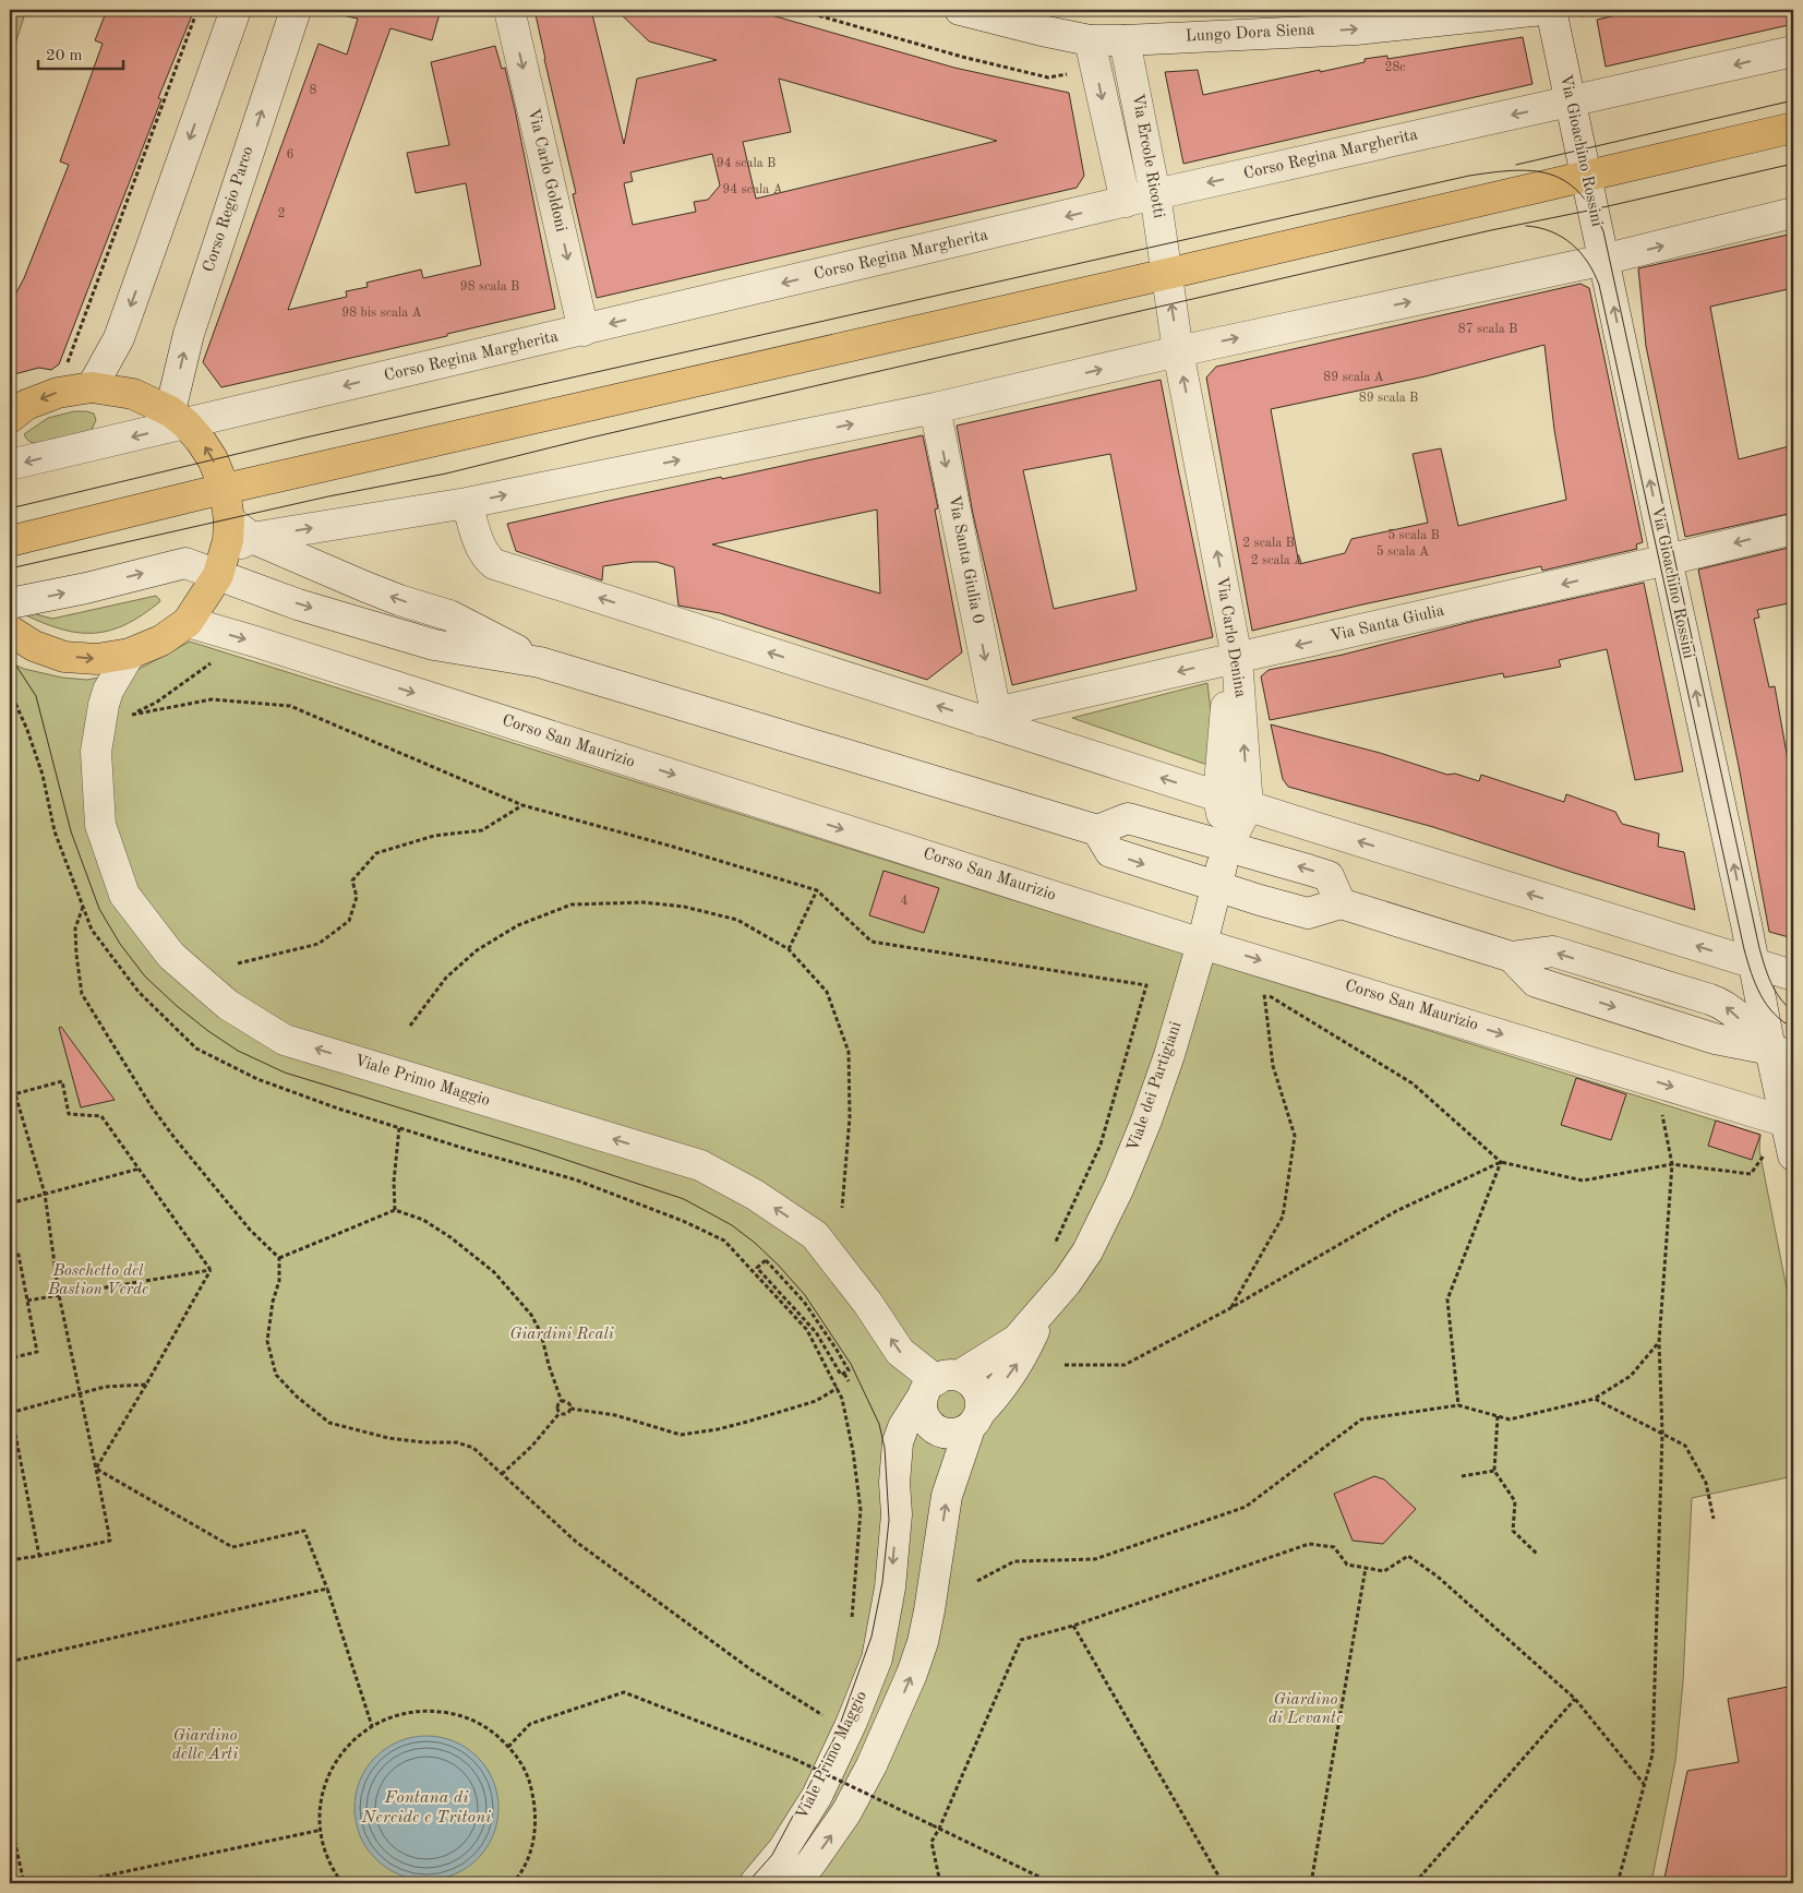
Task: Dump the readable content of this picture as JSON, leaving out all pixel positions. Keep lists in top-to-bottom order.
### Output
{
  "streets": {
    "street": [
      "Lungo Dora Siena",
      "Via Gioachino Rossini",
      "Corso Regina Margherita",
      "Via Ercole Ricotti",
      "Via Carlo Goldoni",
      "Corso Regio Parco",
      "Via Santa Giulia 0",
      "Via Santa Giulia",
      "Via Carlo Denina",
      "Corso San Maurizio",
      "Viale Primo Maggio",
      "Viale dei Partigiani"
    ]
  },
  "crossings": [
    ["Lungo Dora Siena", "Via Ercole Ricotti"],
    ["Via Gioachino Rossini", "Corso Regina Margherita"],
    ["Via Gioachino Rossini", "Via Santa Giulia"],
    ["Via Gioachino Rossini", "Corso San Maurizio"],
    ["Corso Regina Margherita", "Via Ercole Ricotti"],
    ["Corso Regina Margherita", "Via Carlo Goldoni"],
    ["Corso Regina Margherita", "Corso Regio Parco"],
    ["Via Ercole Ricotti", "Via Carlo Denina"],
    ["Via Santa Giulia 0", "Via Santa Giulia"],
    ["Via Santa Giulia", "Via Carlo Denina"],
    ["Via Carlo Denina", "Viale dei Partigiani"],
    ["Corso San Maurizio", "Viale dei Partigiani"],
    ["Viale Primo Maggio", "Viale dei Partigiani"]
  ],
  "one_way": [
    "Lungo Dora Siena",
    "Via Gioachino Rossini",
    "Via Carlo Goldoni",
    "Via Santa Giulia 0",
    "Via Carlo Denina"
  ],
  "water": ["Fontana di Nereide e Tritoni"],
  "parks": [
    "Boschetto del Bastion Verde",
    "Giardini Reali",
    "Giardino di Levante",
    "Giardino delle Arti"
  ],
  "house_numbers": [
    "28c",
    "8",
    "6",
    "94 scala B",
    "94 scala A",
    "2",
    "98 scala B",
    "98 bis scala A",
    "87 scala B",
    "89 scala A",
    "89 scala B",
    "5 scala B",
    "2 scala B",
    "5 scala A",
    "2 scala A",
    "4"
  ],
  "scale_bar": "20 m"
}
